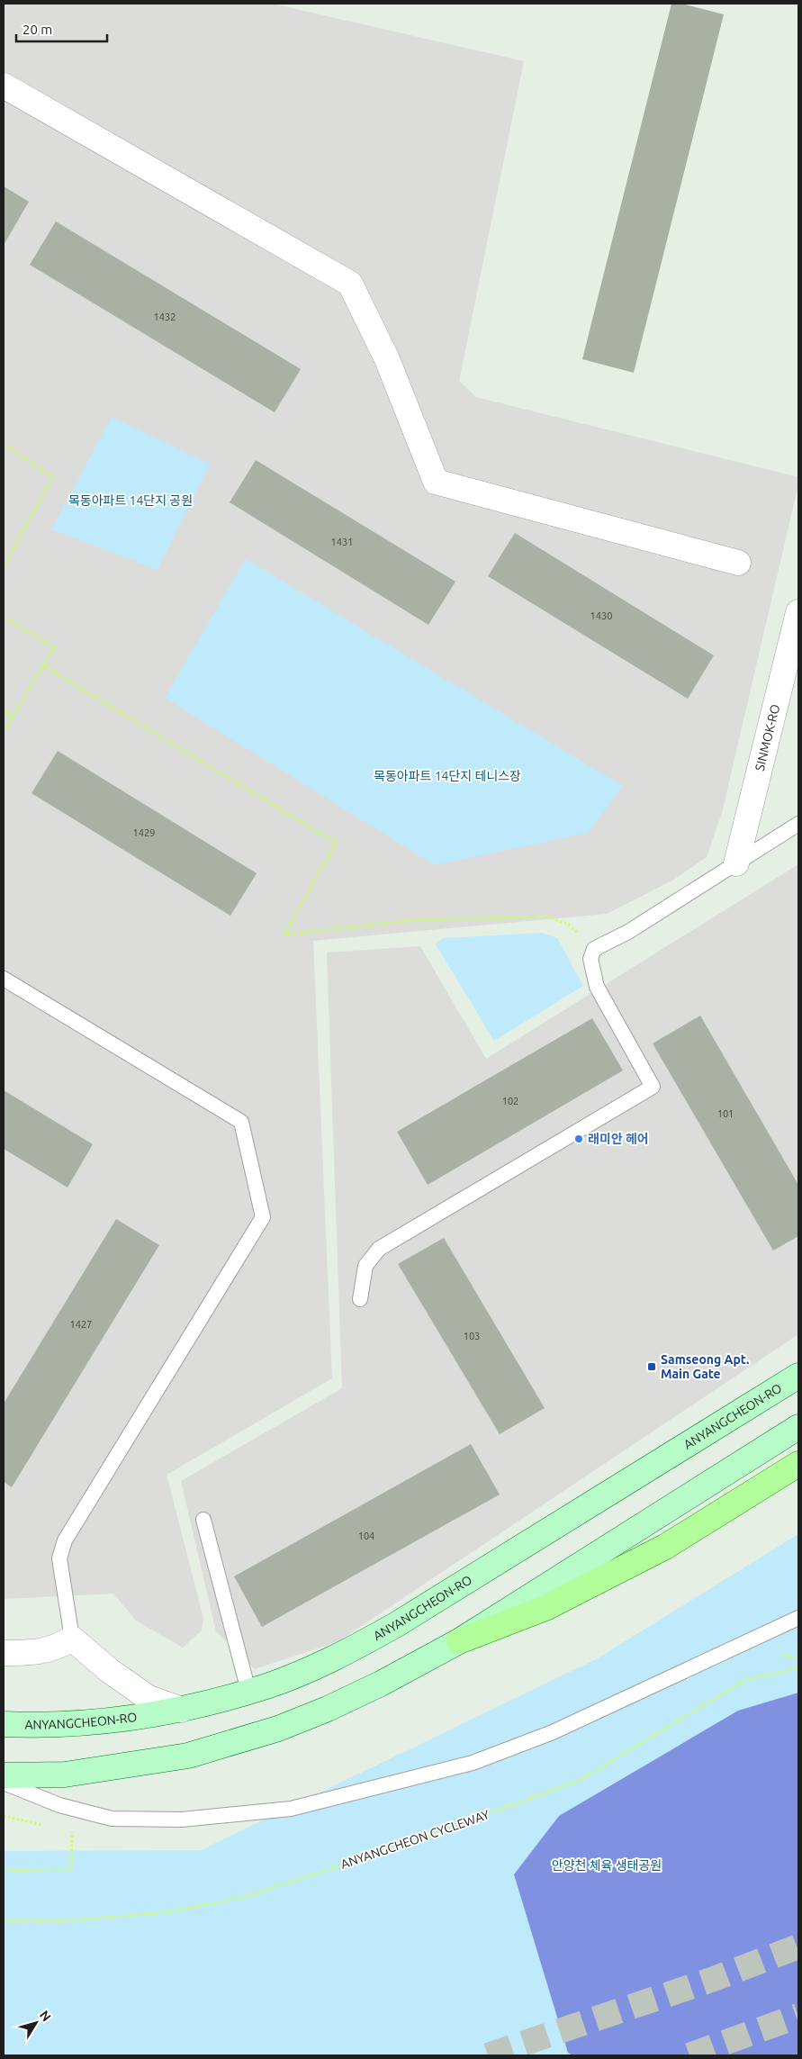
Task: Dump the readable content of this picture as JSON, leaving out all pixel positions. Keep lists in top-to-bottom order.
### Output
{
  "streets": {
    "main road": ["ANYANGCHEON-RO"],
    "street": ["SINMOK-RO"],
    "path": ["ANYANGCHEON CYCLEWAY"]
  },
  "parks": ["목동아파트 14단지 공원", "목동아파트 14단지 테니스장", "안양천 체육 생태공원"],
  "places": {
    "other": ["래미안 헤어"],
    "transit": ["Samseong Apt. Main Gate"]
  },
  "house_numbers": [
    "1432",
    "1431",
    "1430",
    "1429",
    "102",
    "101",
    "1427",
    "103",
    "104"
  ],
  "scale_bar": "20 m",
  "north": "top right"
}
